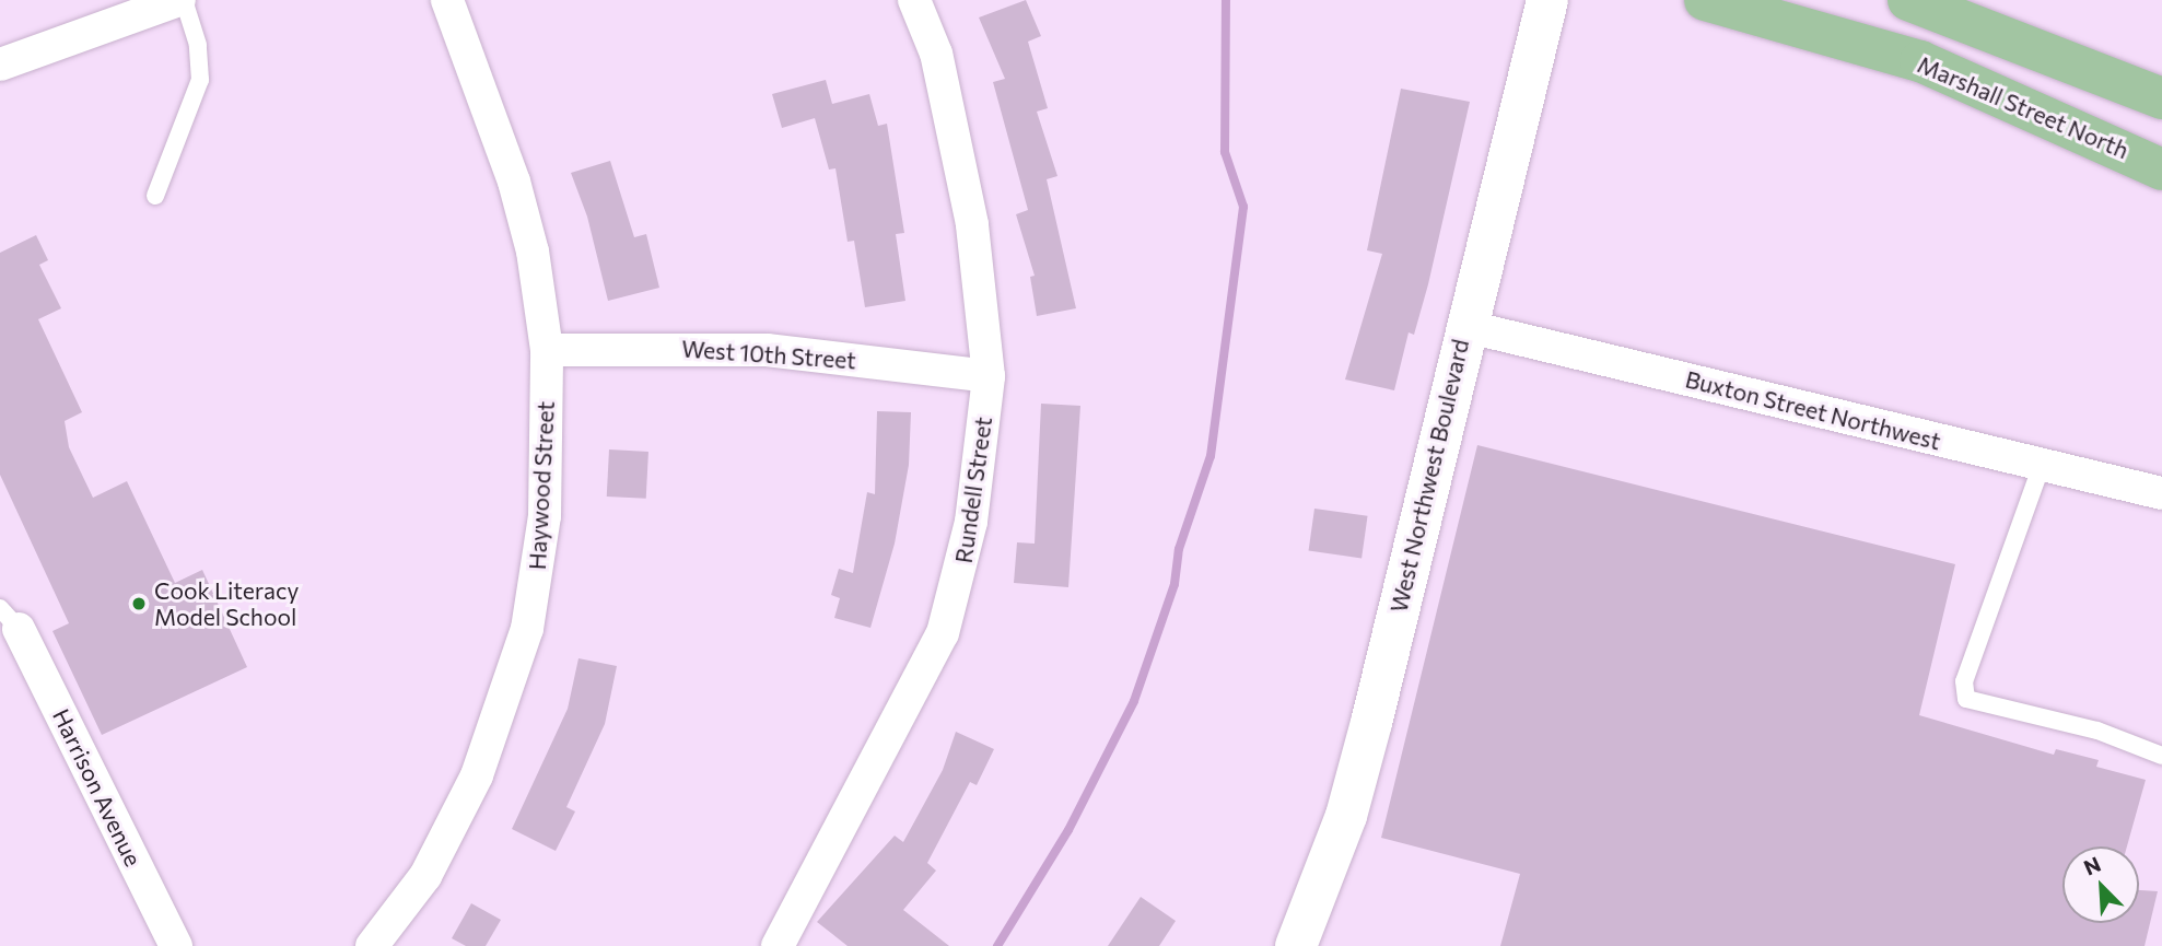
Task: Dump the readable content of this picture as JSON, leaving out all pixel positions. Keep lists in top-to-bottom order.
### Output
{
  "streets": {
    "main road": ["Marshall Street North", "West Northwest Boulevard"],
    "street": [
      "West 10th Street",
      "Buxton Street Northwest",
      "Haywood Street",
      "Rundell Street",
      "Harrison Avenue"
    ]
  },
  "crossings": [
    ["West 10th Street", "Haywood Street"],
    ["West 10th Street", "Rundell Street"],
    ["Buxton Street Northwest", "West Northwest Boulevard"]
  ],
  "places": ["Cook Literacy Model School"],
  "north": "top left"
}
